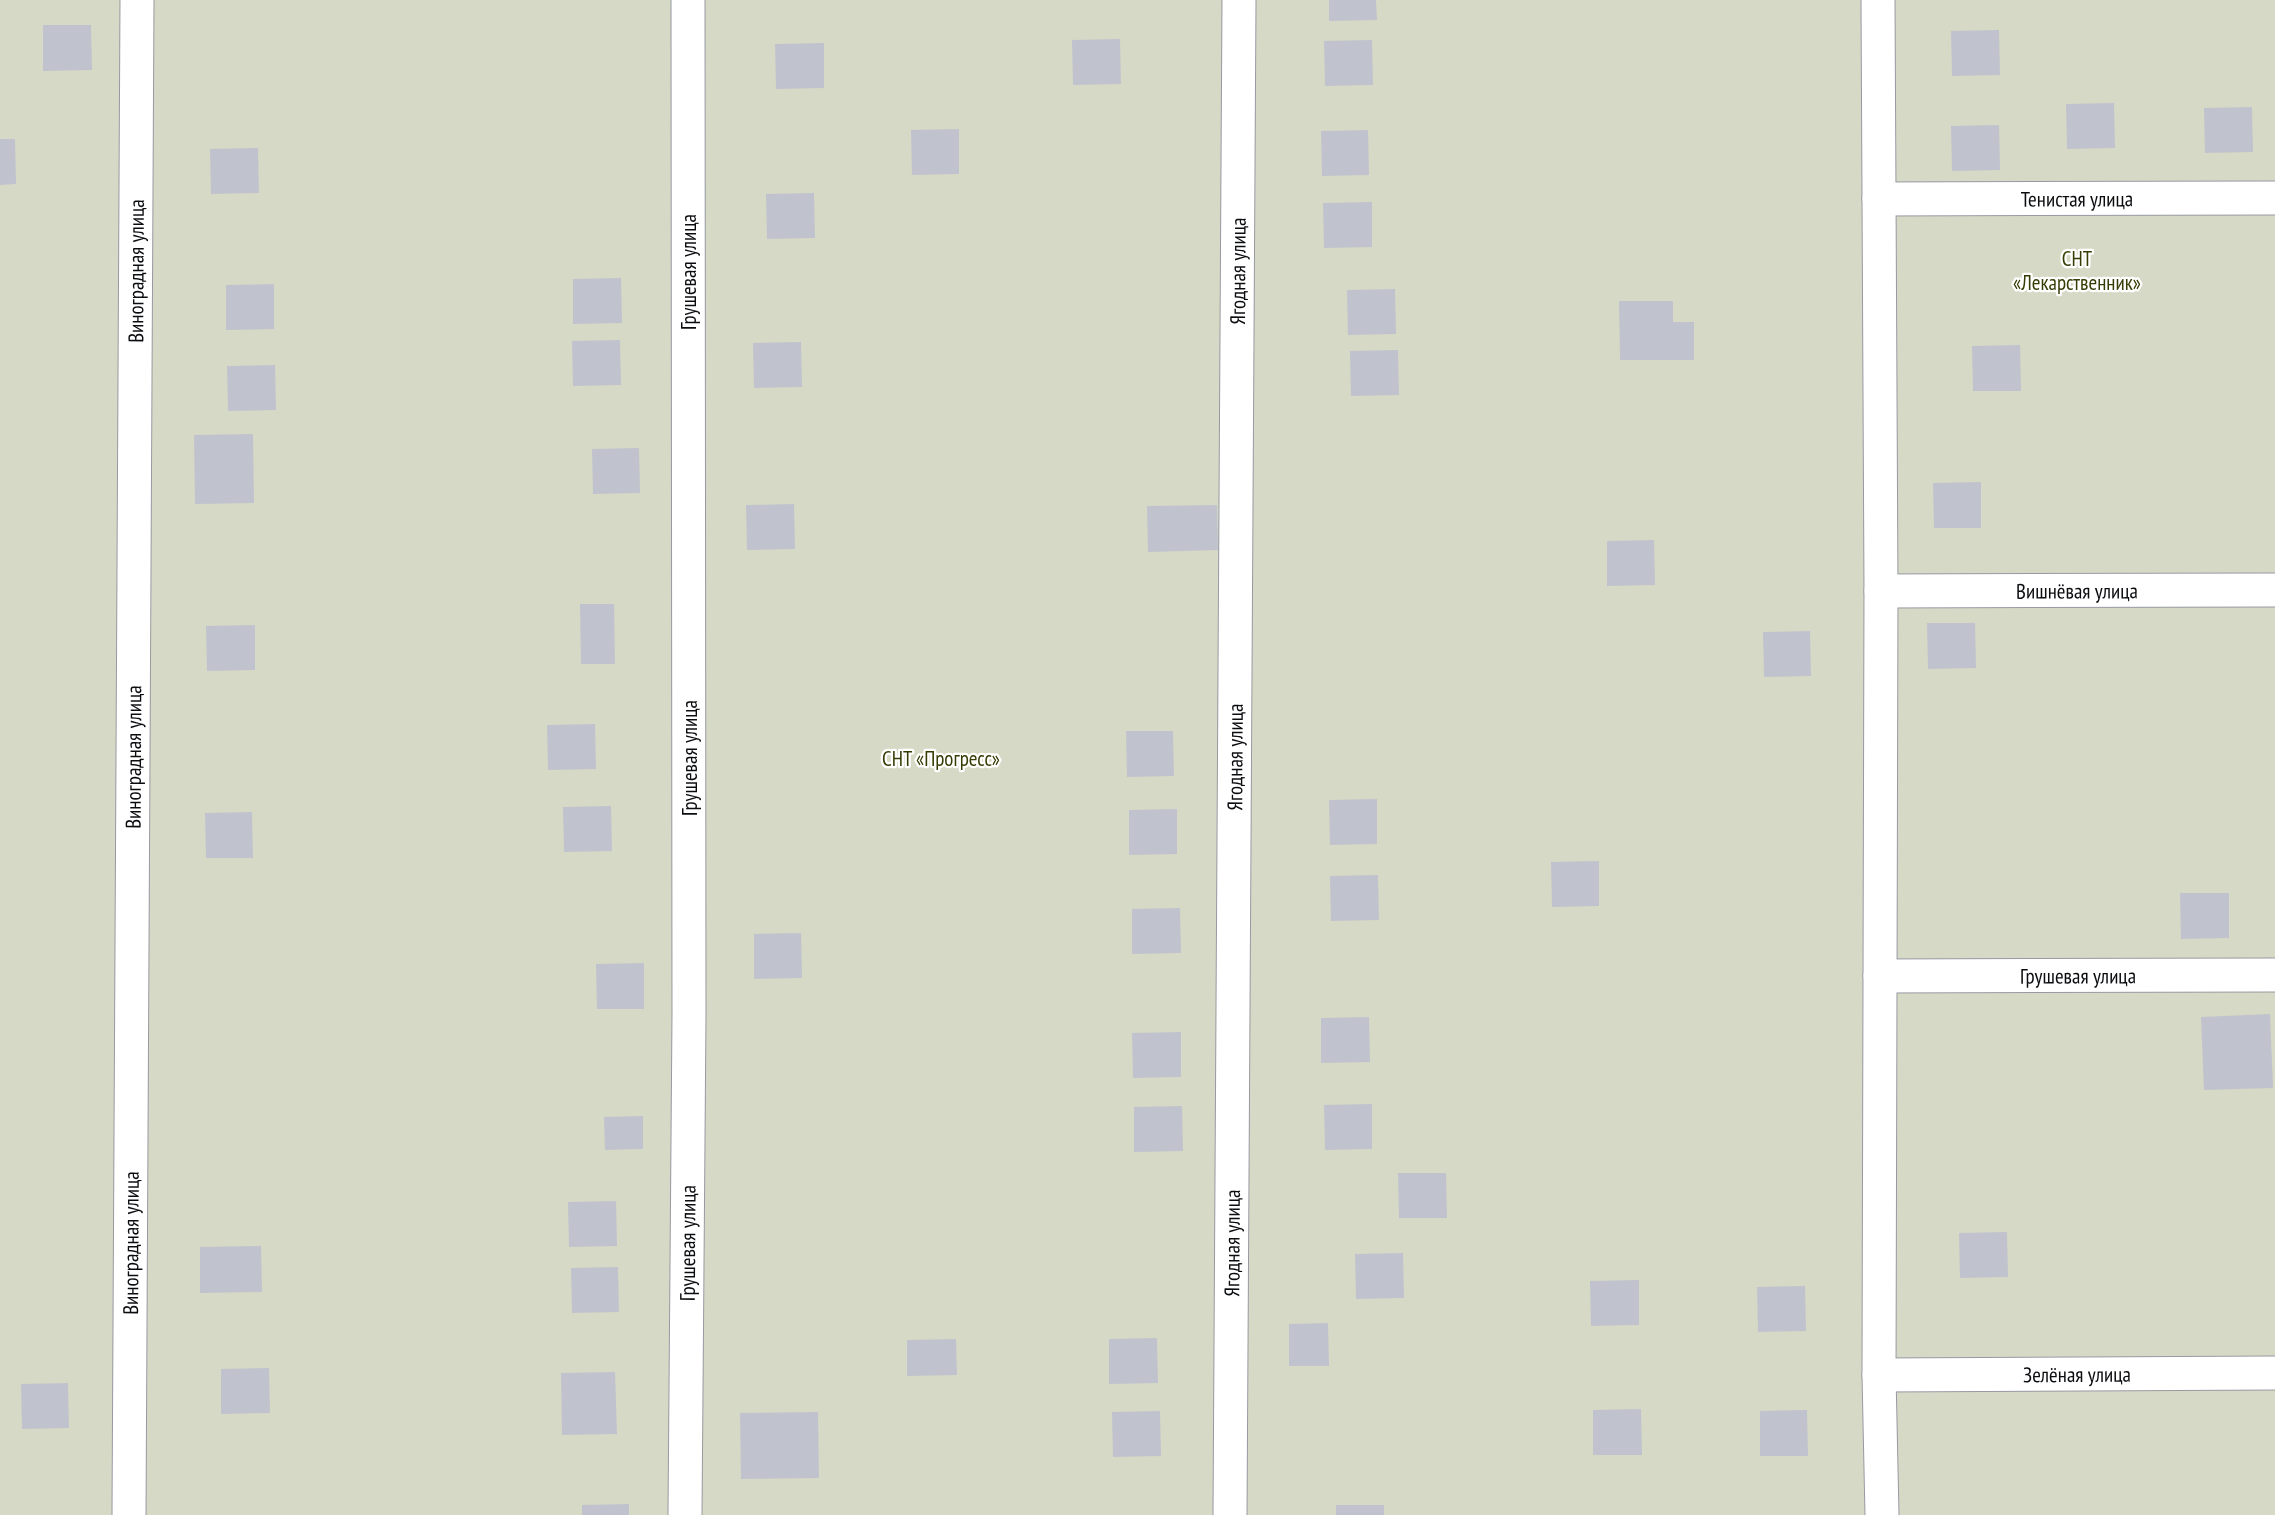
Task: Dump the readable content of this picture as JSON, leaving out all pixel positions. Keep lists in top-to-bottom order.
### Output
{
  "streets": {
    "street": [
      "Тенистая улица",
      "Виноградная улица",
      "Грушевая улица",
      "Ягодная улица",
      "Вишнёвая улица",
      "Зелёная улица"
    ]
  },
  "parks": ["СНТ «Лекарственник»", "СНТ «Прогресс»"]
}
